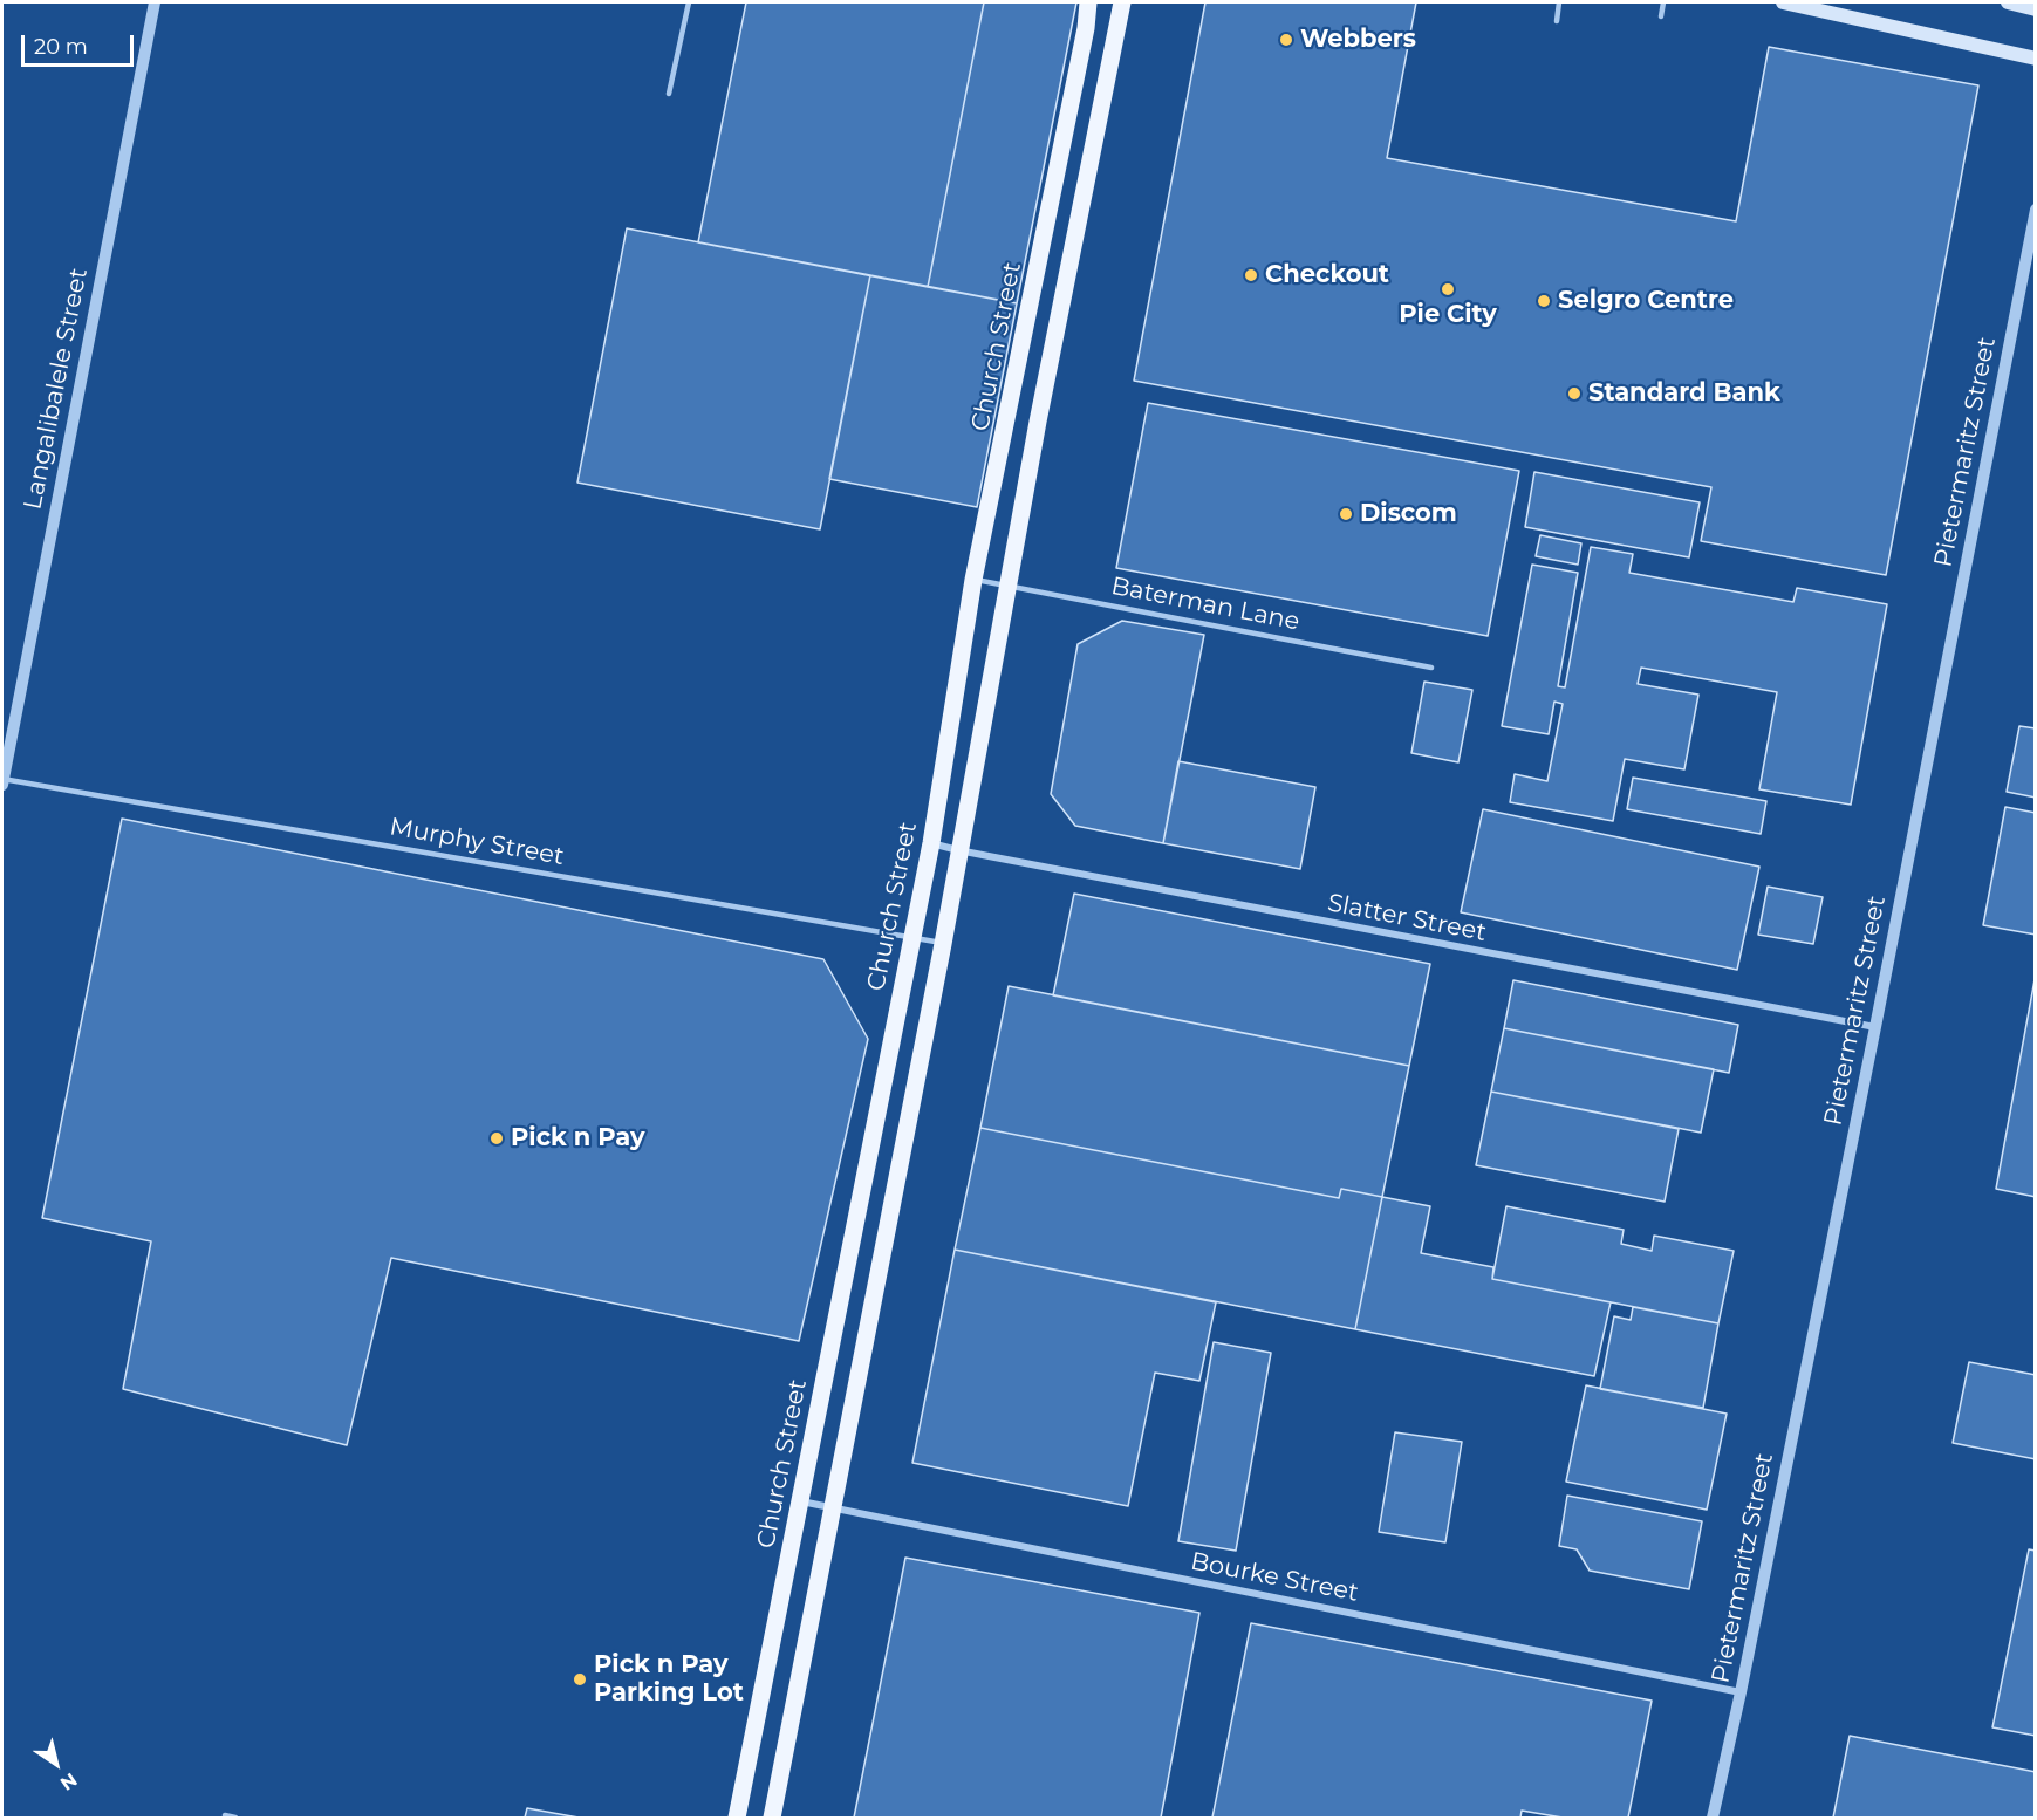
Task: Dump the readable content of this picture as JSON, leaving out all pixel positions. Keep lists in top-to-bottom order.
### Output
{
  "streets": {
    "main road": ["Church Street"],
    "street": [
      "Langalibalele Street",
      "Pietermaritz Street",
      "Slatter Street",
      "Bourke Street"
    ],
    "lane": ["Baterman Lane", "Murphy Street"]
  },
  "crossings": [
    ["Church Street", "Baterman Lane"],
    ["Church Street", "Murphy Street"],
    ["Church Street", "Slatter Street"],
    ["Church Street", "Bourke Street"],
    ["Langalibalele Street", "Murphy Street"],
    ["Pietermaritz Street", "Slatter Street"],
    ["Pietermaritz Street", "Bourke Street"]
  ],
  "places": [
    "Webbers",
    "Checkout",
    "Pie City",
    "Selgro Centre",
    "Standard Bank",
    "Discom",
    "Pick n Pay",
    "Pick n Pay Parking Lot"
  ],
  "scale_bar": "20 m",
  "north": "bottom right"
}
